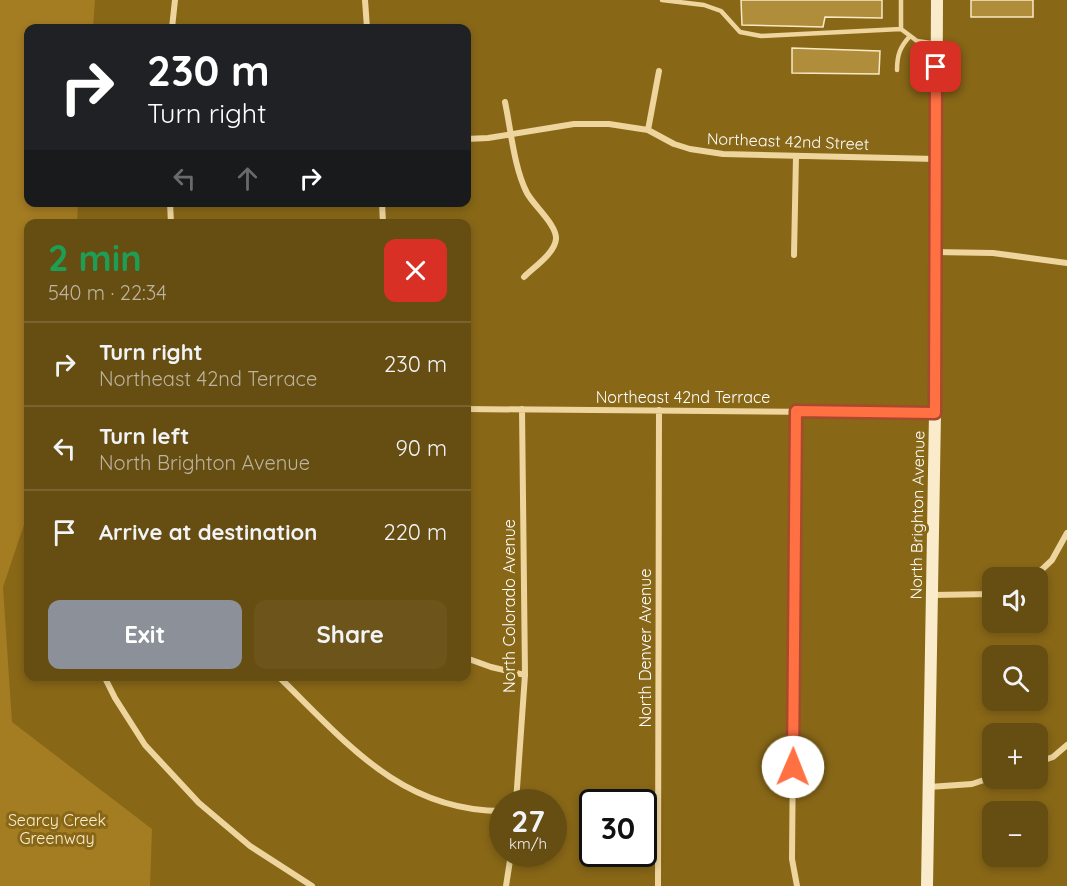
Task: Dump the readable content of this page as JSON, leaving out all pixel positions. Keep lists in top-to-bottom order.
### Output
{
  "streets": {
    "main road": ["North Brighton Avenue"],
    "street": [
      "Northeast 42nd Street",
      "Northeast 42nd Terrace",
      "North Colorado Avenue",
      "North Denver Avenue"
    ]
  },
  "crossings": [
    ["Northeast 42nd Street", "North Brighton Avenue"],
    ["Northeast 42nd Terrace", "North Brighton Avenue"],
    ["Northeast 42nd Terrace", "North Colorado Avenue"],
    ["Northeast 42nd Terrace", "North Denver Avenue"]
  ],
  "parks": ["Searcy Creek Greenway"],
  "page": {
    "turn": ["230 m", "Turn right"],
    "heading": ["2 min", "540 m · 22:34"],
    "list": [
      {
        "name": "Turn right",
        "note": "Northeast 42nd Terrace",
        "value": "230 m"
      },
      {
        "name": "Turn left",
        "note": "North Brighton Avenue",
        "value": "90 m"
      },
      {
        "name": "Arrive at destination",
        "value": "220 m"
      }
    ],
    "map_buttons": ["+", "−"],
    "buttons": ["Exit", "Share"],
    "speed": "27 km/h",
    "limit": "30"
  }
}
